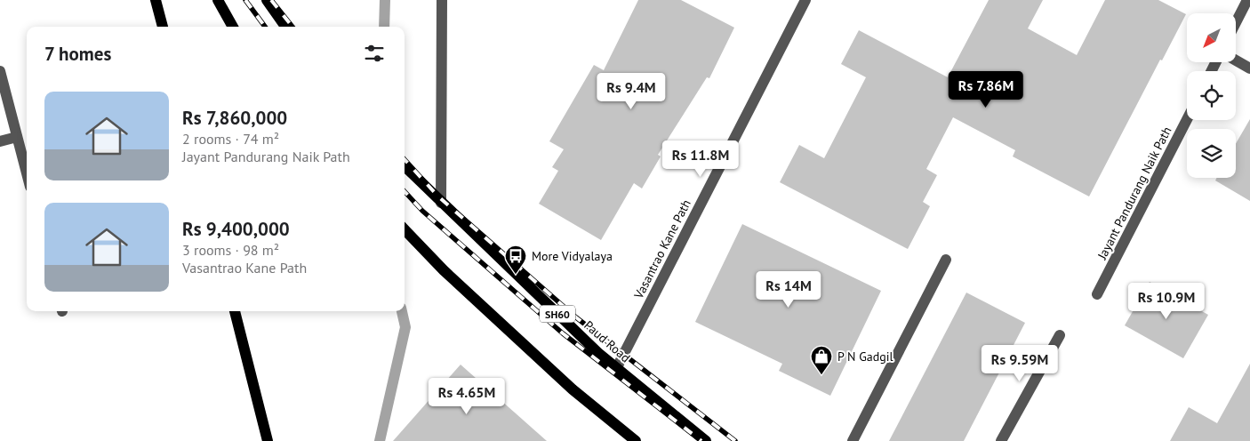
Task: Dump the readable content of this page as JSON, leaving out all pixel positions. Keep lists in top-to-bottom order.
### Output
{
  "streets": {
    "main road": ["SH60", "Paud Road"],
    "street": ["Jayant Pandurang Naik Path", "Vasantrao Kane Path"]
  },
  "crossings": [
    ["Vasantrao Kane Path", "Paud Road"]
  ],
  "places": {
    "bus stop": ["More Vidyalaya"],
    "shop": ["P N Gadgil"]
  },
  "north": "bottom left",
  "page": {
    "heading": "7 homes",
    "price": [
      "Rs 7.86M",
      "Rs 9.4M",
      "Rs 11.8M",
      "Rs 14M",
      "Rs 10.9M",
      "Rs 9.59M",
      "Rs 4.65M"
    ],
    "list": [
      {
        "name": "Rs 7,860,000",
        "note": "2 rooms · 74 m² · Jayant Pandurang Naik Path"
      },
      {
        "name": "Rs 9,400,000",
        "note": "3 rooms · 98 m² · Vasantrao Kane Path"
      }
    ]
  }
}
